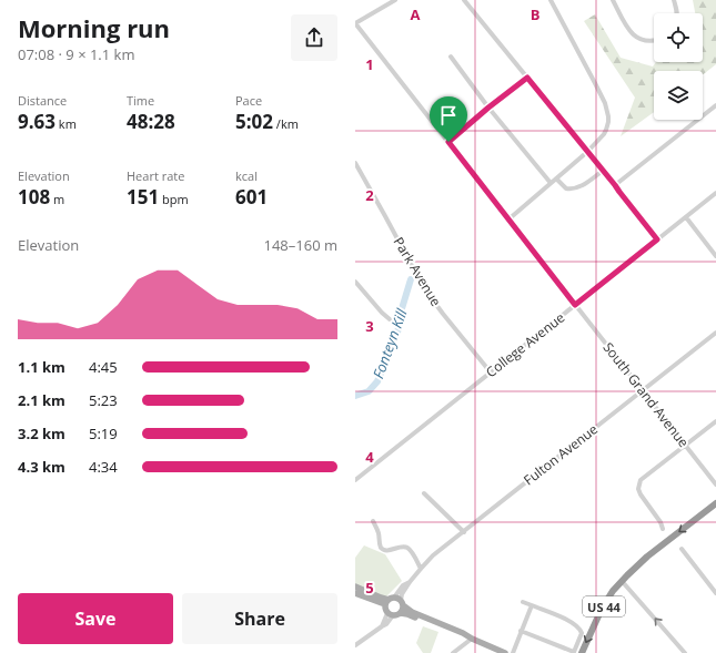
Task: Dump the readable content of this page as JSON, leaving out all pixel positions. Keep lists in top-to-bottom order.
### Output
{
  "streets": {
    "highway": ["US 44"],
    "street": [
      "Park Avenue",
      "College Avenue",
      "South Grand Avenue",
      "Fulton Avenue"
    ]
  },
  "crossings": [
    ["Park Avenue", "College Avenue"],
    ["College Avenue", "South Grand Avenue"],
    ["South Grand Avenue", "Fulton Avenue"]
  ],
  "water": ["Fonteyn Kill"],
  "page": {
    "heading": ["Morning run", "07:08 · 9 × 1.1 km"],
    "stats": [
      ["Distance", "9.63 km"],
      ["Time", "48:28"],
      ["Pace", "5:02 /km"],
      ["Elevation", "108 m"],
      ["Heart rate", "151 bpm"],
      ["kcal", "601"]
    ],
    "chart": ["Elevation", "148–160 m"],
    "list": [
      {
        "name": "1.1 km",
        "note": "4:45"
      },
      {
        "name": "2.1 km",
        "note": "5:23"
      },
      {
        "name": "3.2 km",
        "note": "5:19"
      },
      {
        "name": "4.3 km",
        "note": "4:34"
      }
    ],
    "buttons": ["Save", "Share"]
  },
  "grid": {
    "columns": ["A", "B"],
    "rows": [
      "1",
      "2",
      "3",
      "4",
      "5"
    ]
  }
}
